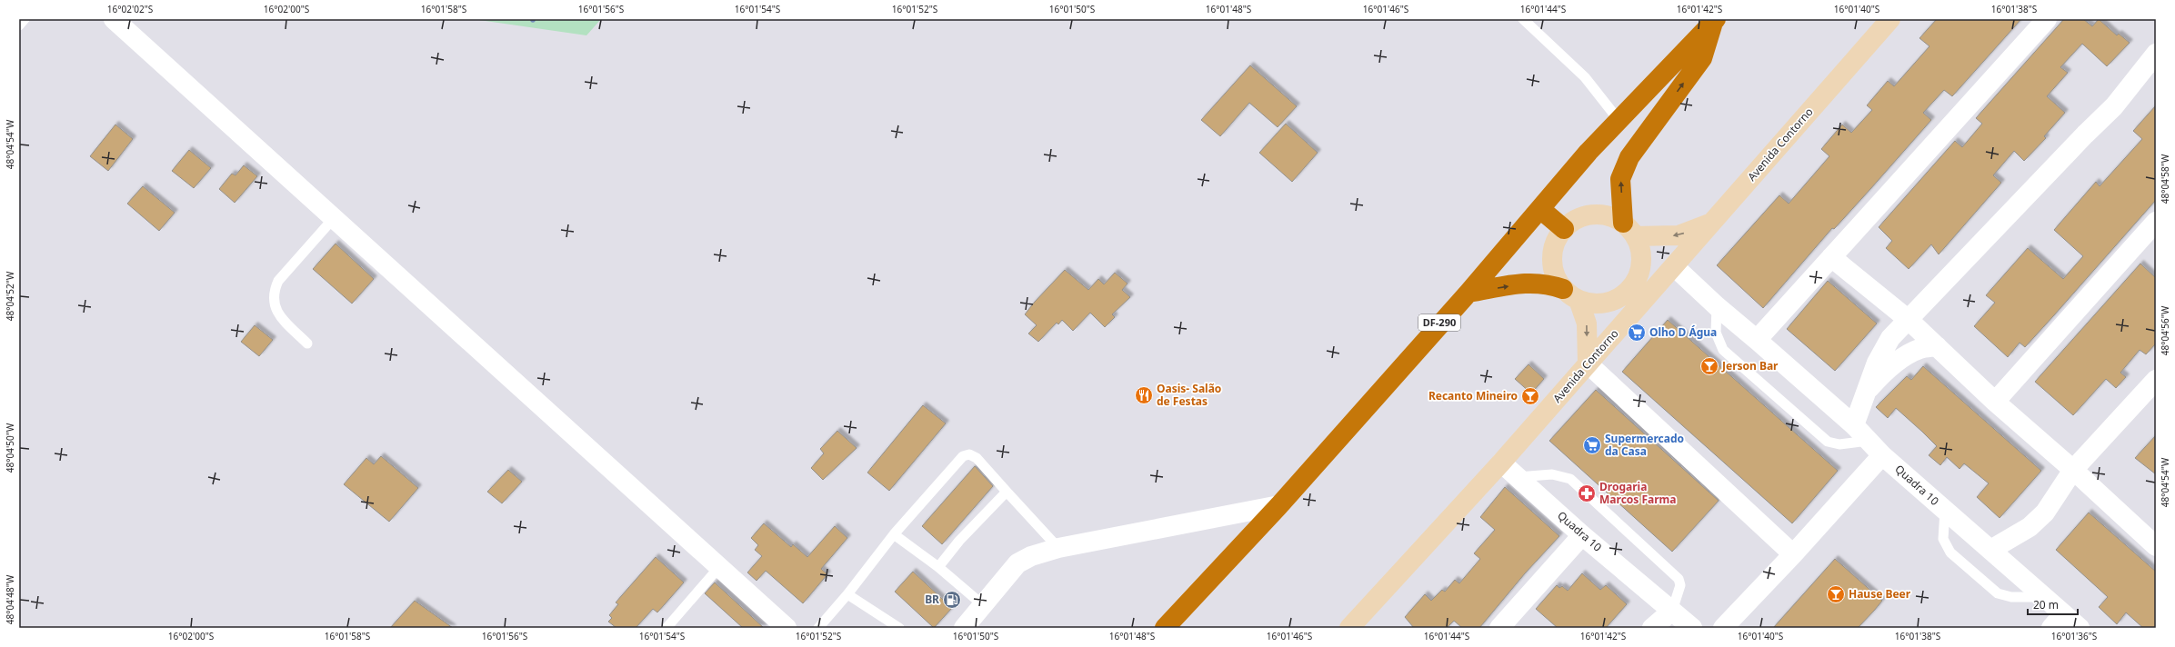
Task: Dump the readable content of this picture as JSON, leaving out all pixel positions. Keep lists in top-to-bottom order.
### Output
{
  "streets": {
    "highway": ["DF-290"],
    "street": ["Avenida Contorno", "Quadra 10"]
  },
  "crossings": [
    ["Avenida Contorno", "Quadra 10"]
  ],
  "places": {
    "supermarket": ["Olho D Água", "Supermercado da Casa"],
    "bar": ["Jerson Bar", "Recanto Mineiro", "Hause Beer"],
    "restaurant": ["Oasis- Salão de Festas"],
    "pharmacy": ["Drogaria Marcos Farma"],
    "fuel station": ["BR"]
  },
  "scale_bar": "20 m",
  "coordinates": [
    "16°02'02\"S",
    "16°02'00\"S",
    "16°01'58\"S",
    "16°01'56\"S",
    "16°01'54\"S",
    "16°01'52\"S",
    "16°01'50\"S",
    "16°01'48\"S",
    "16°01'46\"S",
    "16°01'44\"S",
    "16°01'42\"S",
    "16°01'40\"S",
    "16°01'38\"S",
    "48°04'54\"W",
    "48°04'58\"W",
    "48°04'52\"W",
    "48°04'56\"W",
    "48°04'50\"W",
    "48°04'48\"W",
    "16°01'36\"S"
  ]
}
